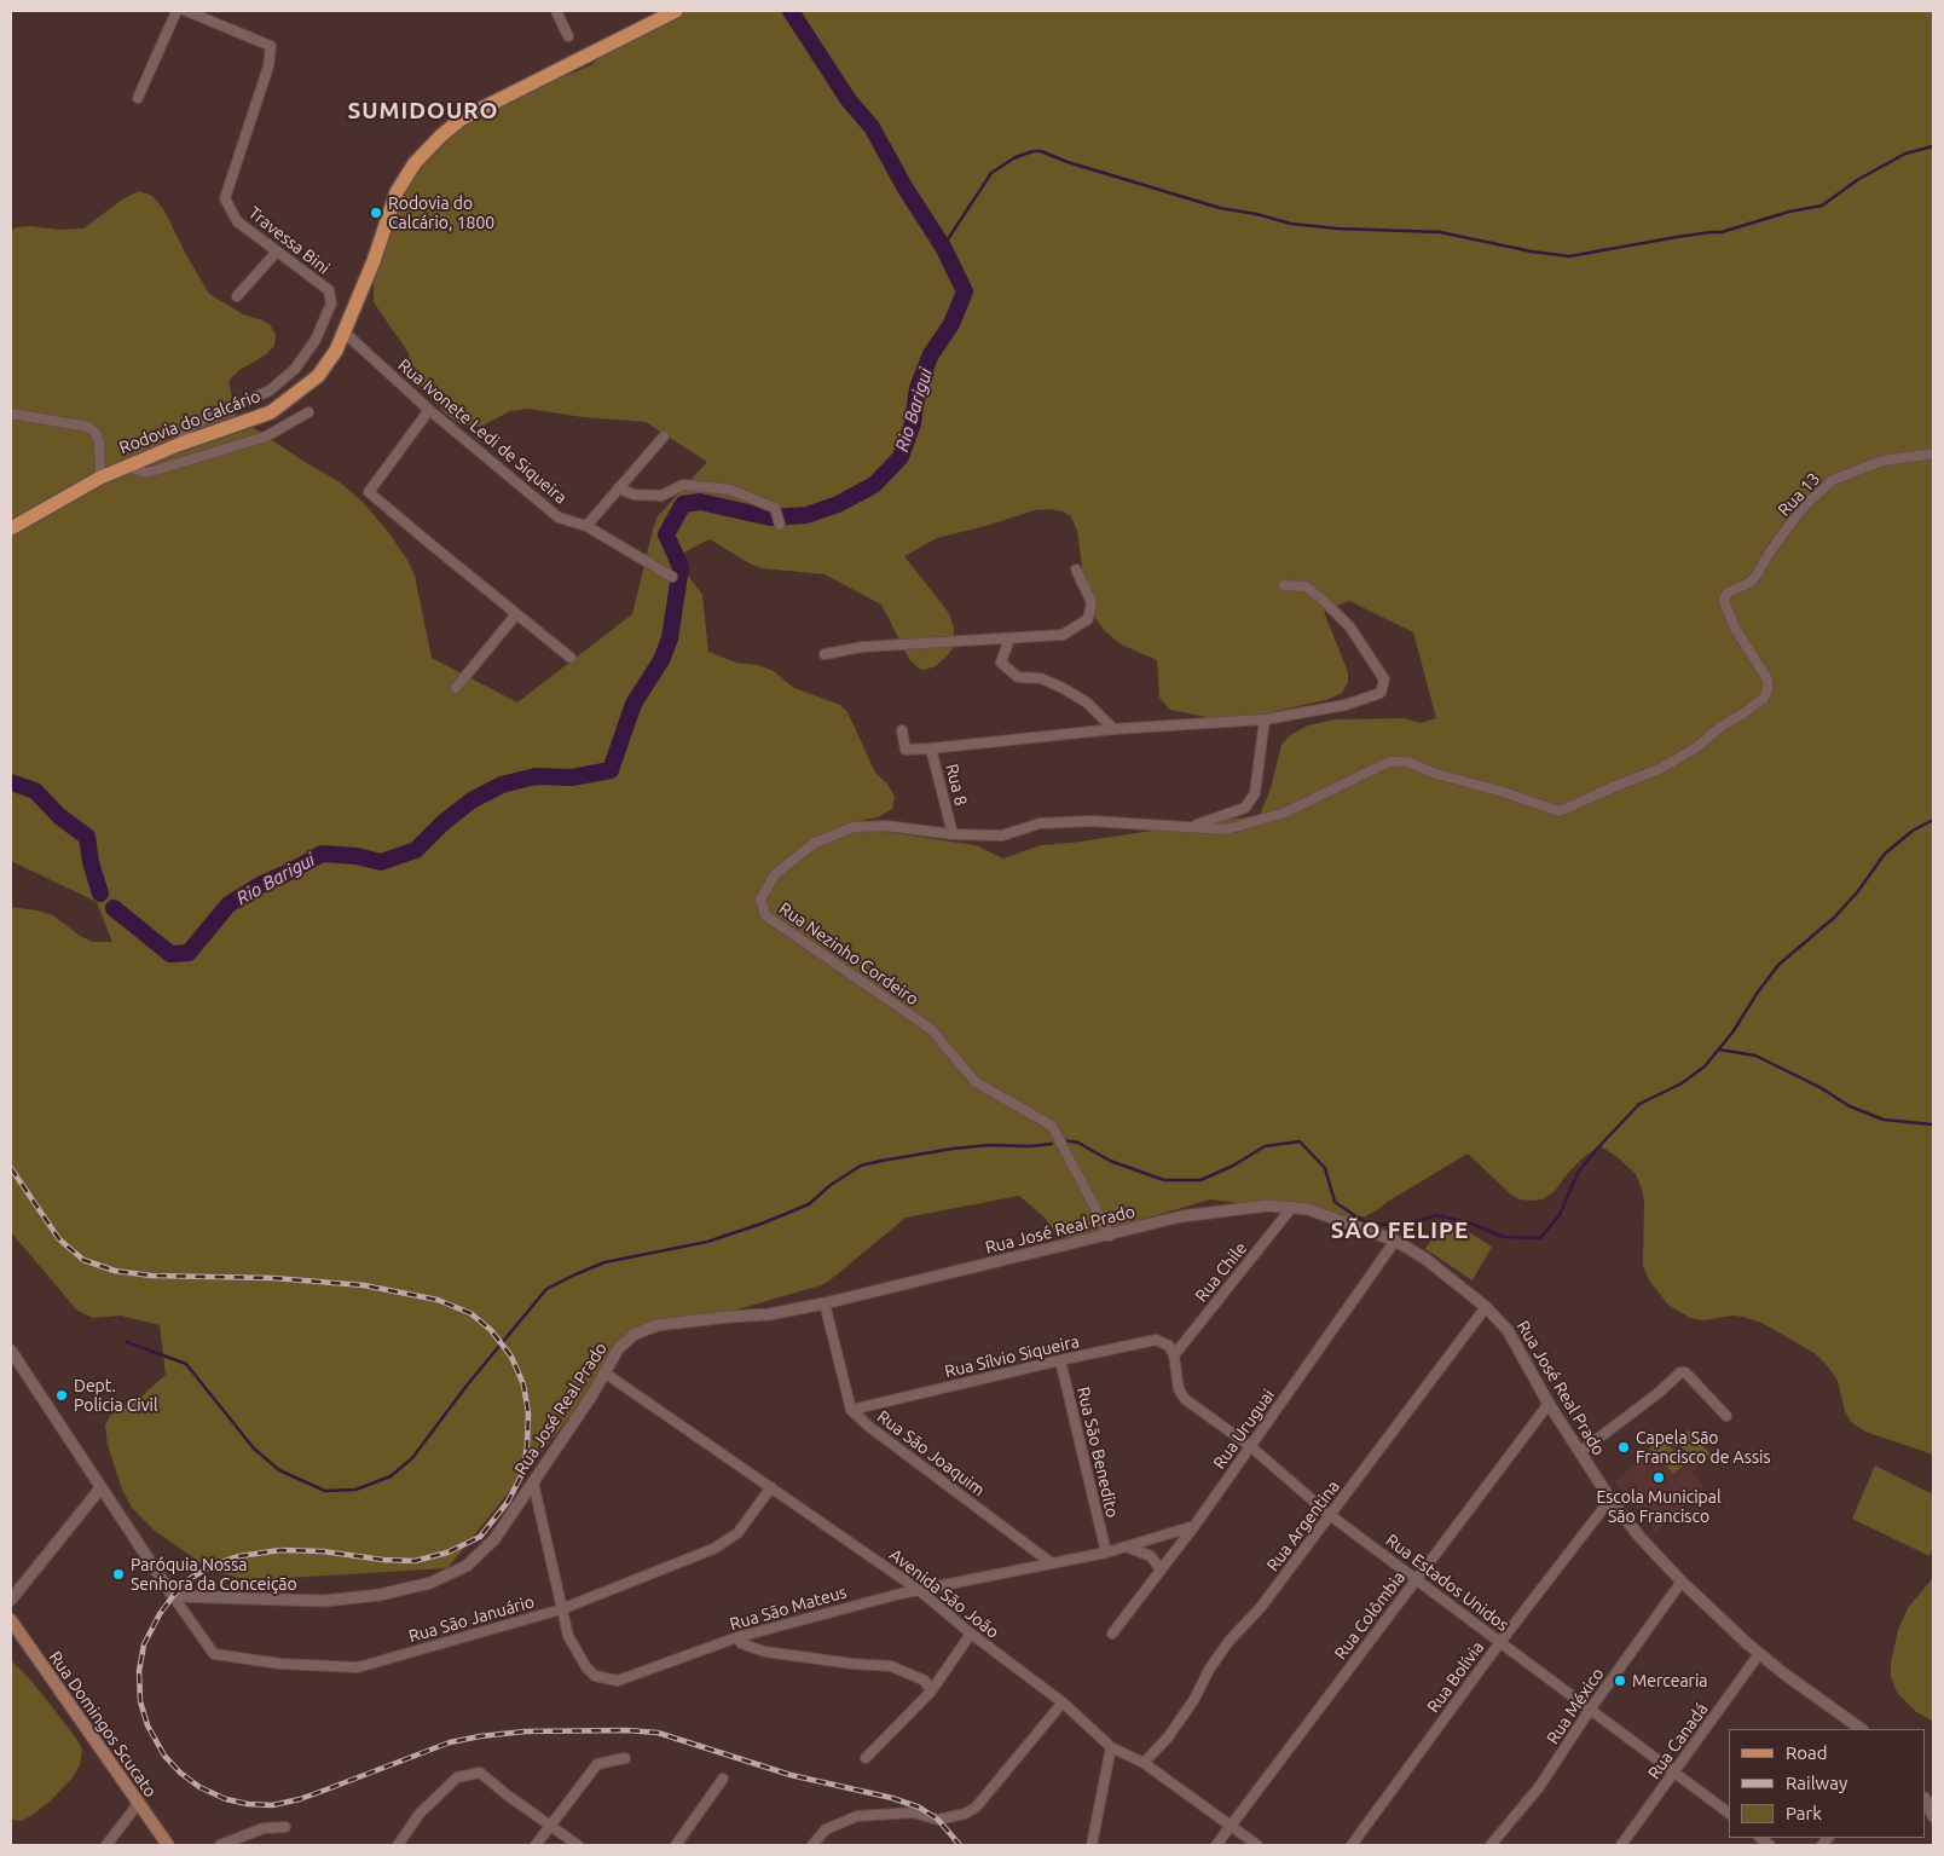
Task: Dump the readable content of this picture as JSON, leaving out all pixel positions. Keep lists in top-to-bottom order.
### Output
{
  "streets": {
    "main road": ["Rodovia do Calcário", "Rua Domingos Scucato"],
    "street": [
      "Travessa Bini",
      "Rua Ivonete Ledi de Siqueira",
      "Rua 13",
      "Rua 8",
      "Rua Nezinho Cordeiro",
      "Rua José Real Prado",
      "Rua Chile",
      "Rua Sílvio Siqueira",
      "Rua Uruguai",
      "Rua São Benedito",
      "Rua São Joaquim",
      "Rua Argentina",
      "Rua Estados Unidos",
      "Avenida São João",
      "Rua São Mateus",
      "Rua Colômbia",
      "Rua São Januário",
      "Rua Bolívia",
      "Rua México",
      "Rua Canadá"
    ]
  },
  "crossings": [
    ["Travessa Bini", "Rodovia do Calcário"],
    ["Rodovia do Calcário", "Rua Ivonete Ledi de Siqueira"],
    ["Rua 13", "Rua Nezinho Cordeiro"],
    ["Rua 8", "Rua Nezinho Cordeiro"],
    ["Rua Nezinho Cordeiro", "Rua José Real Prado"],
    ["Rua José Real Prado", "Rua Chile"],
    ["Rua José Real Prado", "Rua Uruguai"],
    ["Rua José Real Prado", "Rua Argentina"],
    ["Rua José Real Prado", "Avenida São João"],
    ["Rua José Real Prado", "Rua São Mateus"],
    ["Rua José Real Prado", "Rua Colômbia"],
    ["Rua José Real Prado", "Rua São Januário"],
    ["Rua José Real Prado", "Rua Bolívia"],
    ["Rua José Real Prado", "Rua México"],
    ["Rua José Real Prado", "Rua Canadá"],
    ["Rua Chile", "Rua Sílvio Siqueira"],
    ["Rua Chile", "Rua Estados Unidos"],
    ["Rua Sílvio Siqueira", "Rua São Benedito"],
    ["Rua Sílvio Siqueira", "Rua São Joaquim"],
    ["Rua Sílvio Siqueira", "Rua Estados Unidos"],
    ["Rua Uruguai", "Rua Estados Unidos"],
    ["Rua Uruguai", "Rua São Mateus"],
    ["Rua São Benedito", "Rua São Mateus"],
    ["Rua São Joaquim", "Rua São Mateus"],
    ["Rua Argentina", "Rua Estados Unidos"],
    ["Rua Argentina", "Avenida São João"],
    ["Rua Estados Unidos", "Rua Colômbia"],
    ["Rua Estados Unidos", "Rua Bolívia"],
    ["Rua Estados Unidos", "Rua México"],
    ["Rua Estados Unidos", "Rua Canadá"],
    ["Avenida São João", "Rua São Mateus"],
    ["Avenida São João", "Rua Colômbia"],
    ["Avenida São João", "Rua São Januário"],
    ["Rua São Mateus", "Rua São Januário"]
  ],
  "districts": ["SUMIDOURO", "SÃO FELIPE"],
  "water": ["Rio Barigui"],
  "places": [
    "Rodovia do Calcário, 1800",
    "Dept. Policia Civil",
    "Capela São Francisco de Assis",
    "Escola Municipal São Francisco",
    "Paróquia Nossa Senhora da Conceição",
    "Mercearia"
  ],
  "legend": ["Road", "Railway", "Park"]
}
